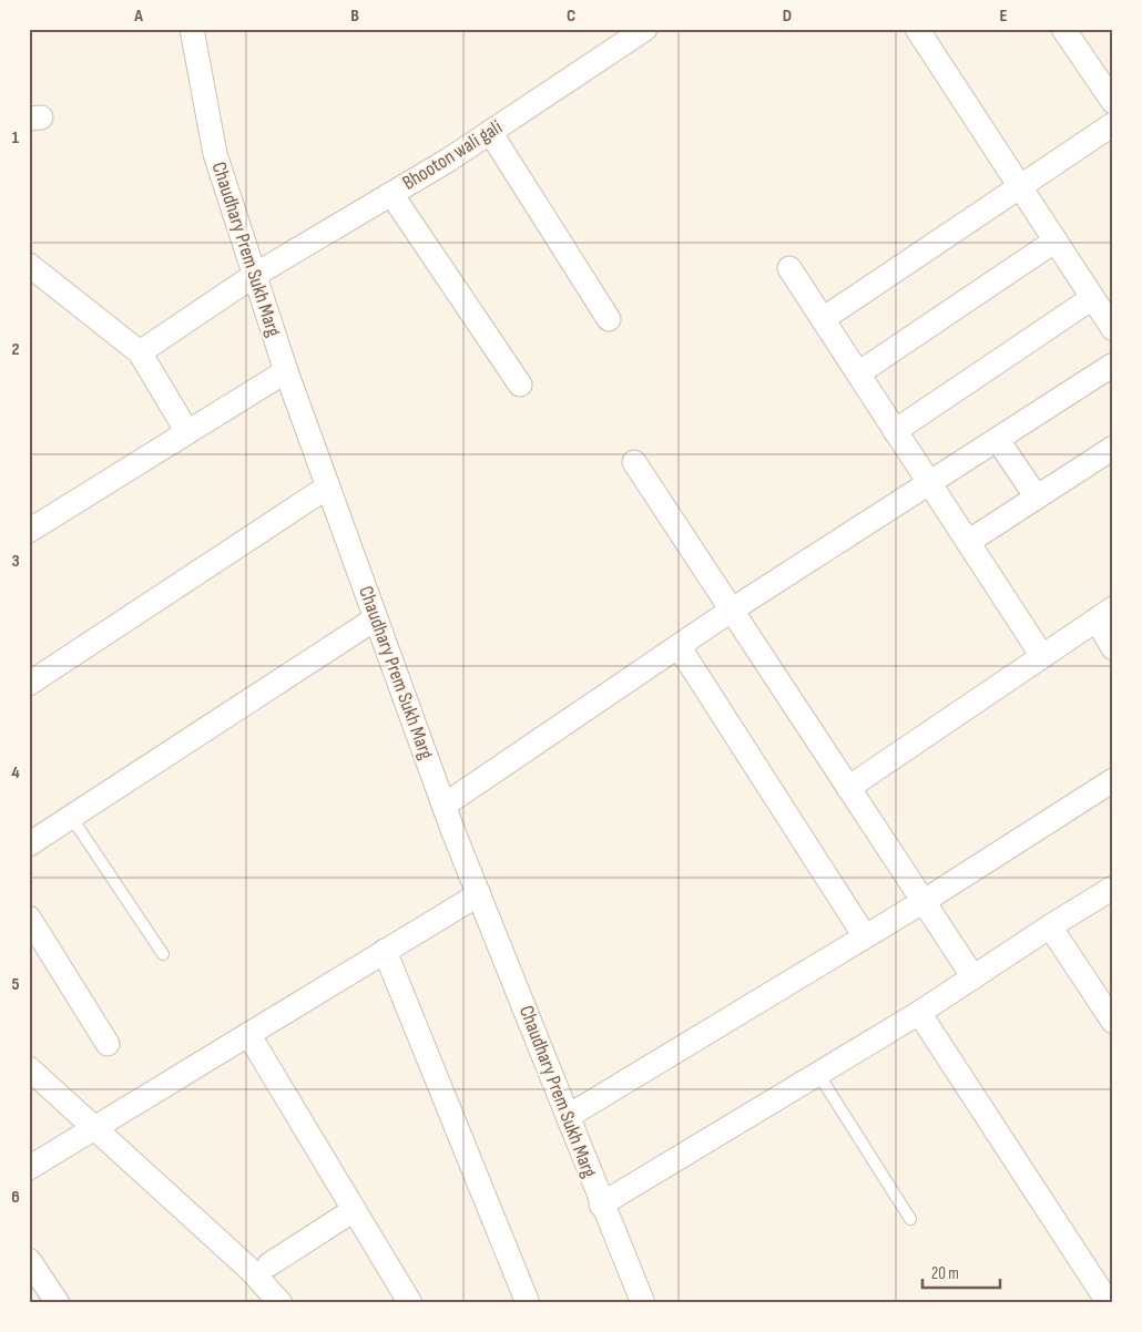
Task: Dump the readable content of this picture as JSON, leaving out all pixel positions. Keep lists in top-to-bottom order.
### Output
{
  "streets": {
    "street": ["Bhooton wali gali", "Chaudhary Prem Sukh Marg"]
  },
  "crossings": [
    ["Bhooton wali gali", "Chaudhary Prem Sukh Marg"]
  ],
  "scale_bar": "20 m",
  "grid": {
    "columns": [
      "A",
      "B",
      "C",
      "D",
      "E"
    ],
    "rows": [
      "1",
      "2",
      "3",
      "4",
      "5",
      "6"
    ]
  }
}
